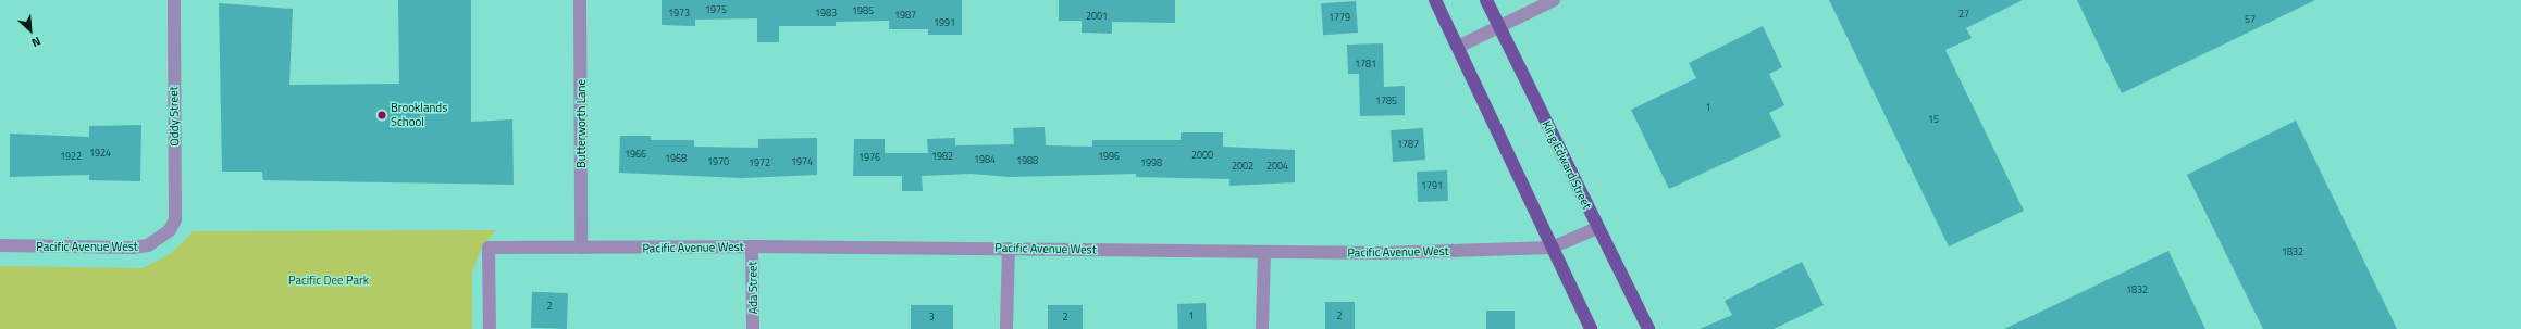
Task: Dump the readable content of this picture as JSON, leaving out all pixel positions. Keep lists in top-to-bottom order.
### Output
{
  "streets": {
    "main road": ["King Edward Street"],
    "street": [
      "Oddy Street",
      "Butterworth Lane",
      "Pacific Avenue West",
      "Ada Street"
    ]
  },
  "crossings": [
    ["Oddy Street", "Pacific Avenue West"],
    ["Butterworth Lane", "Pacific Avenue West"],
    ["King Edward Street", "Pacific Avenue West"],
    ["Pacific Avenue West", "Ada Street"]
  ],
  "parks": ["Pacific Dee Park"],
  "places": ["Brooklands School"],
  "house_numbers": [
    "1975",
    "1985",
    "1973",
    "1983",
    "27",
    "1987",
    "2001",
    "1779",
    "57",
    "1991",
    "1781",
    "1785",
    "1",
    "15",
    "1787",
    "1924",
    "1966",
    "2000",
    "1922",
    "1982",
    "1996",
    "1976",
    "1968",
    "1984",
    "1988",
    "1970",
    "1974",
    "1972",
    "1998",
    "2002",
    "2004",
    "1791",
    "1832",
    "1832",
    "2",
    "1",
    "2",
    "3",
    "2"
  ],
  "north": "bottom right"
}
